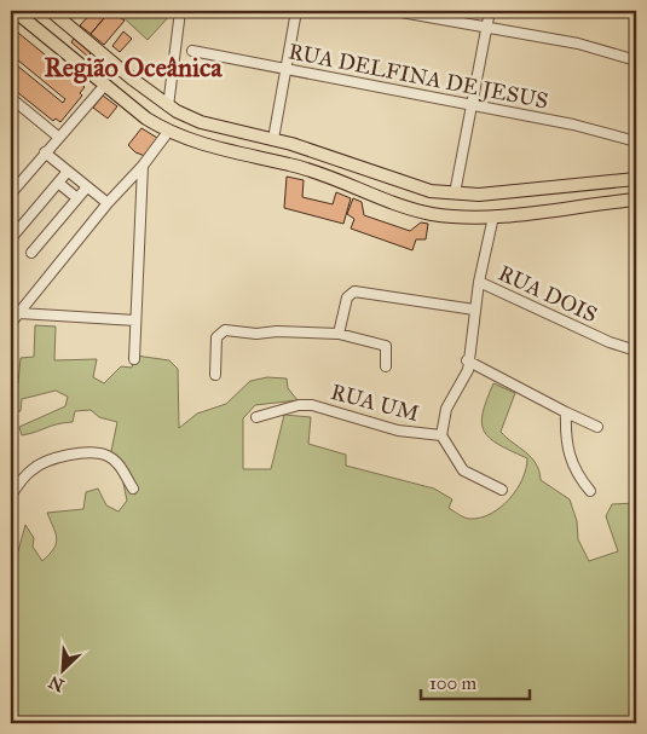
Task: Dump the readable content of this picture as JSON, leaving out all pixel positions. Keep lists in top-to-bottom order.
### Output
{
  "streets": {
    "street": ["RUA DELFINA DE JESUS", "RUA DOIS", "RUA UM"]
  },
  "crossings": [
    ["RUA DOIS", "RUA UM"]
  ],
  "districts": ["Região Oceânica"],
  "scale_bar": "100 m",
  "north": "bottom left"
}
